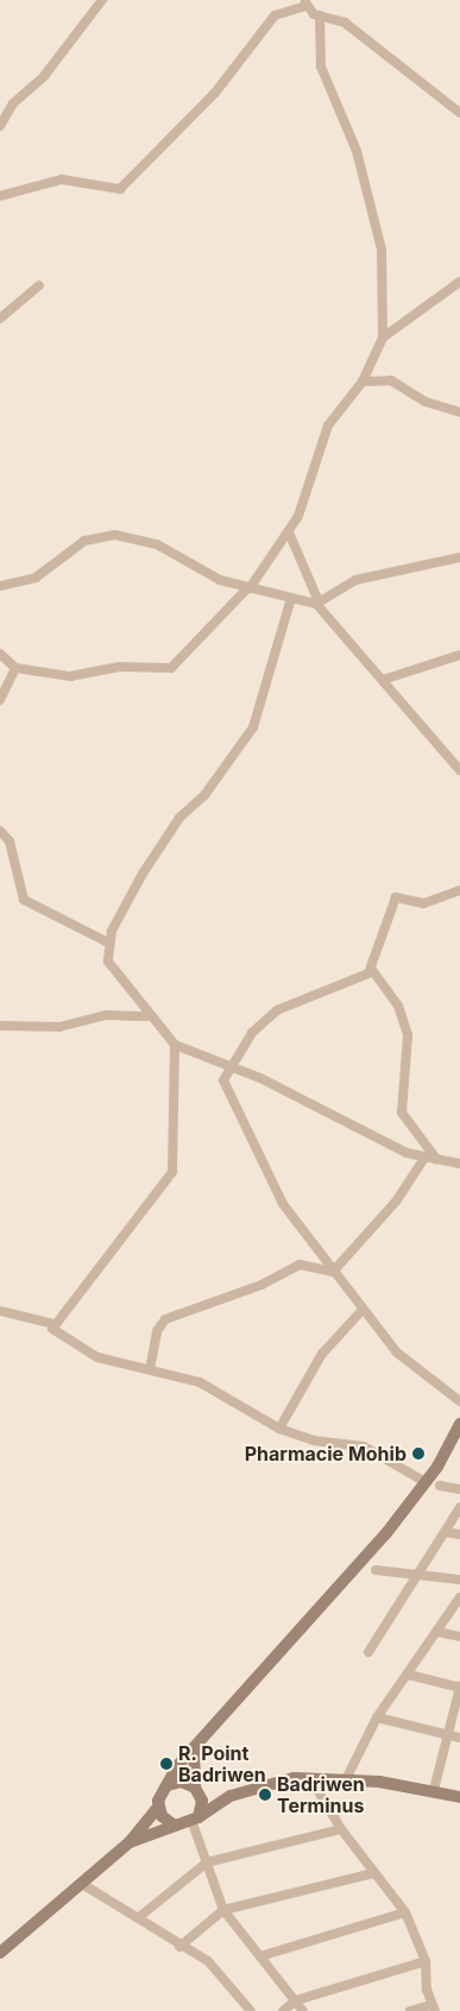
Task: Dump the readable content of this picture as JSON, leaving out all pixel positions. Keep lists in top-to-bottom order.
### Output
{
  "places": ["Pharmacie Mohib", "R. Point Badriwen", "Badriwen Terminus"]
}
